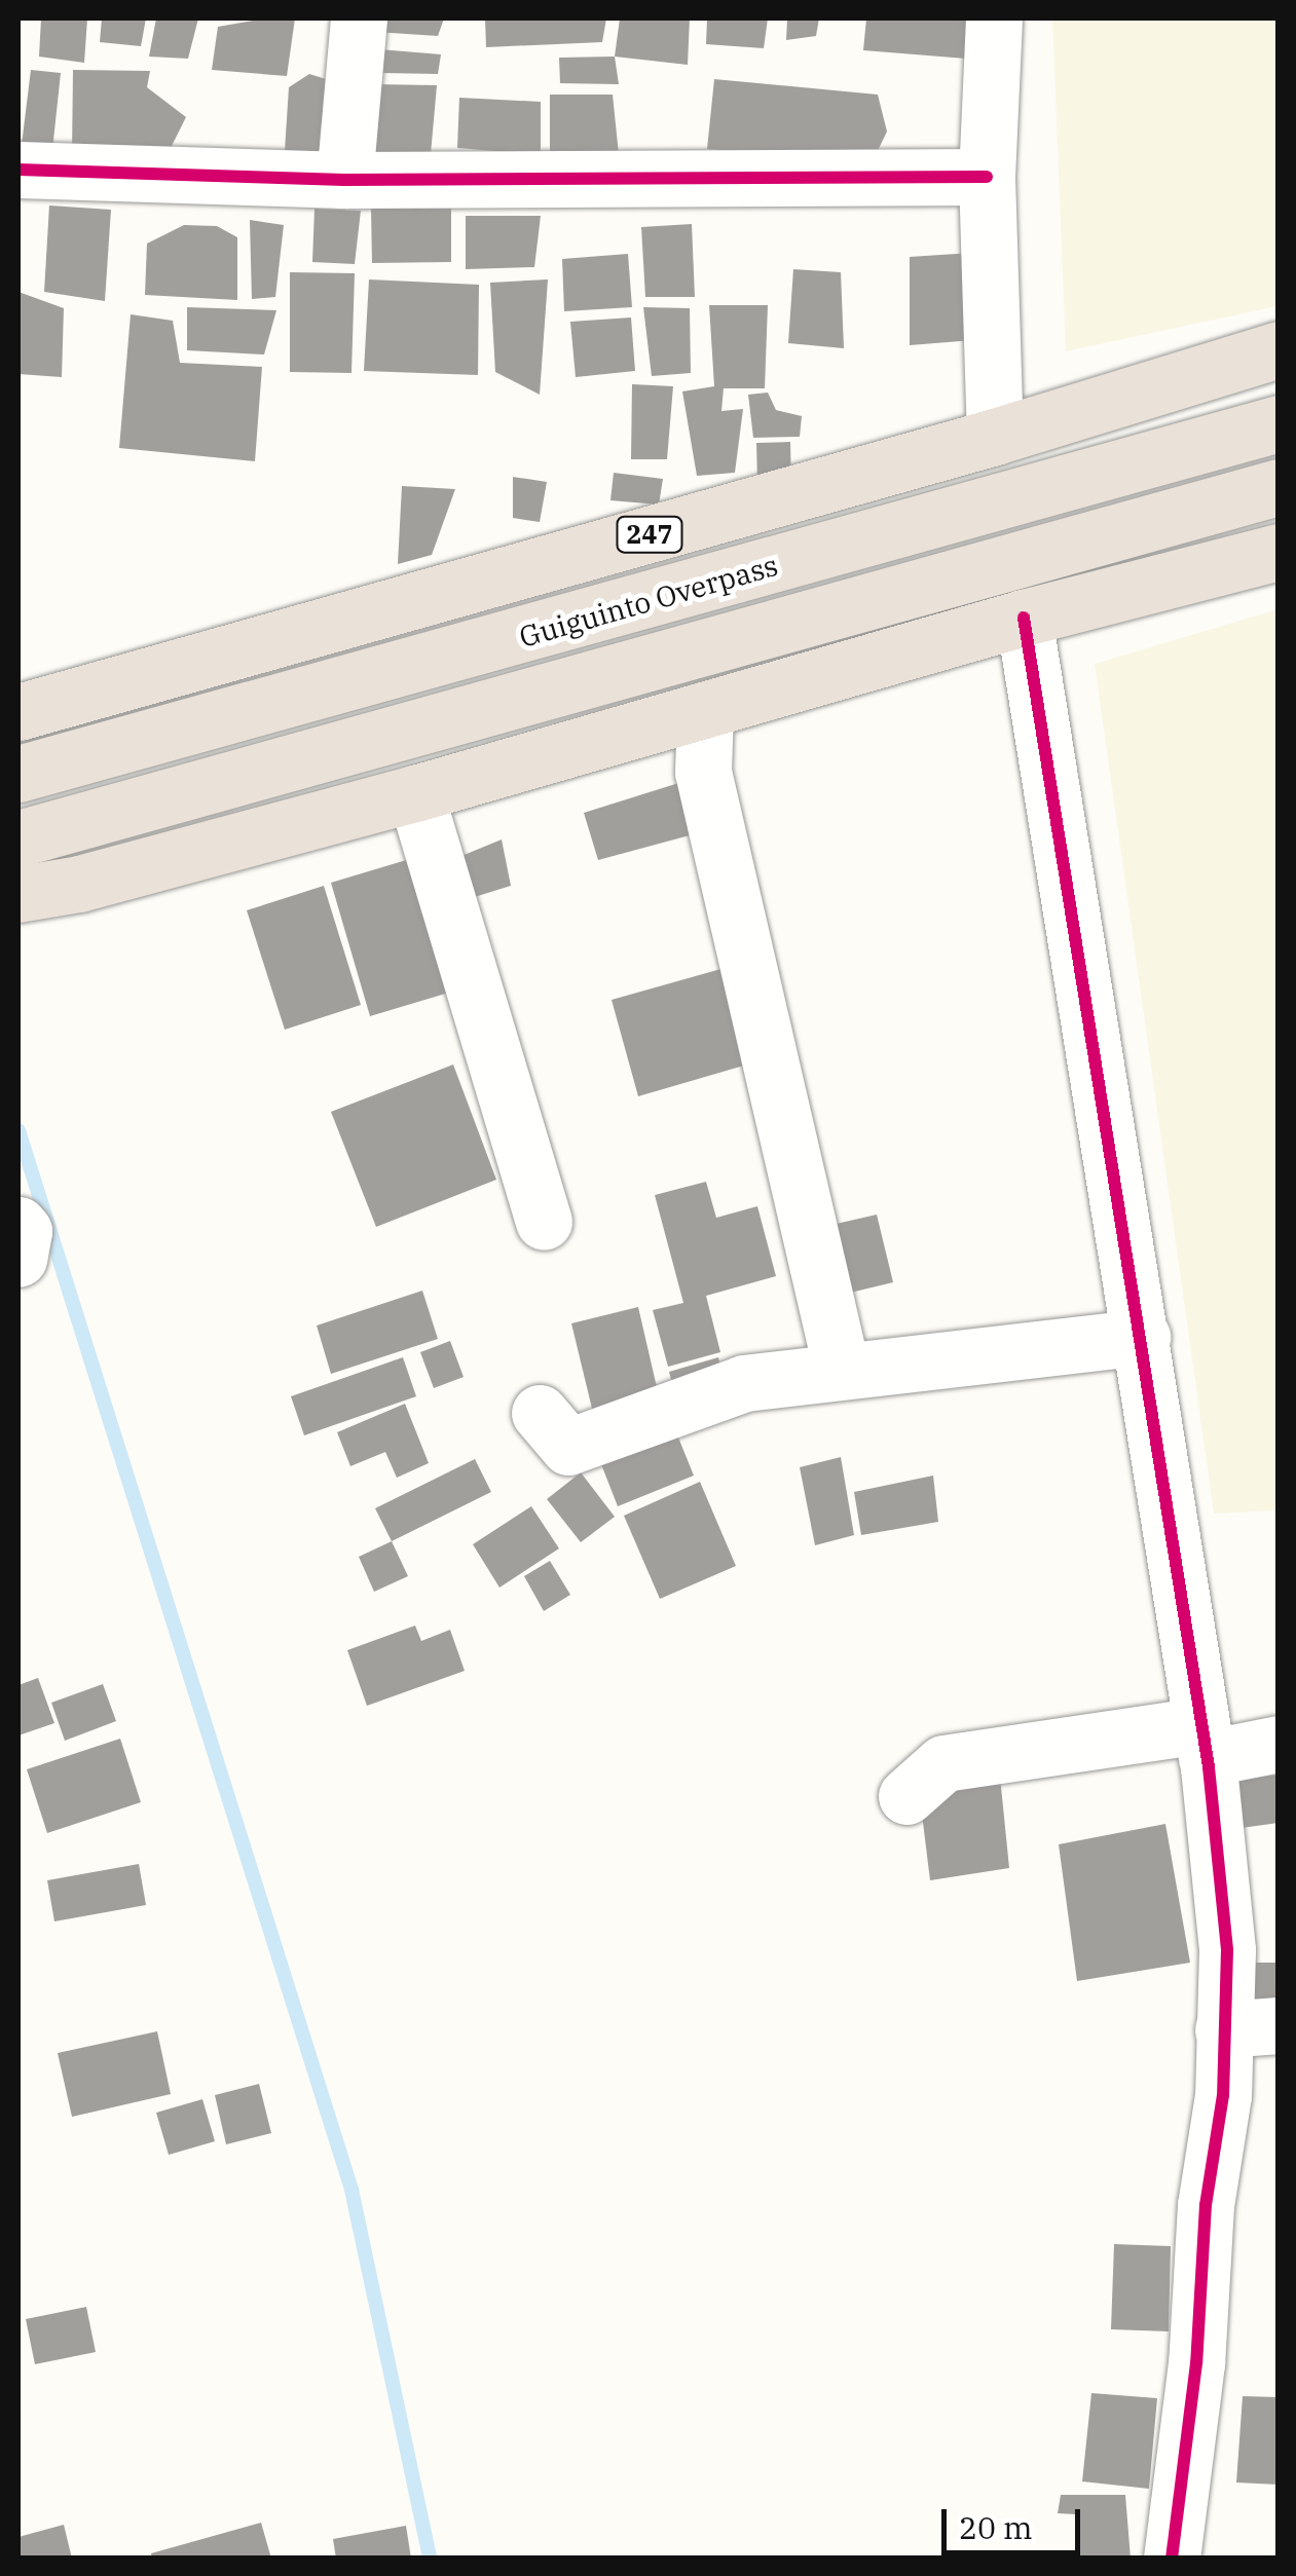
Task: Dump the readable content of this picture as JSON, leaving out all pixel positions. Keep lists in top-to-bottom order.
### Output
{
  "streets": {
    "highway": ["247", "Guiguinto Overpass"]
  },
  "scale_bar": "20 m"
}
